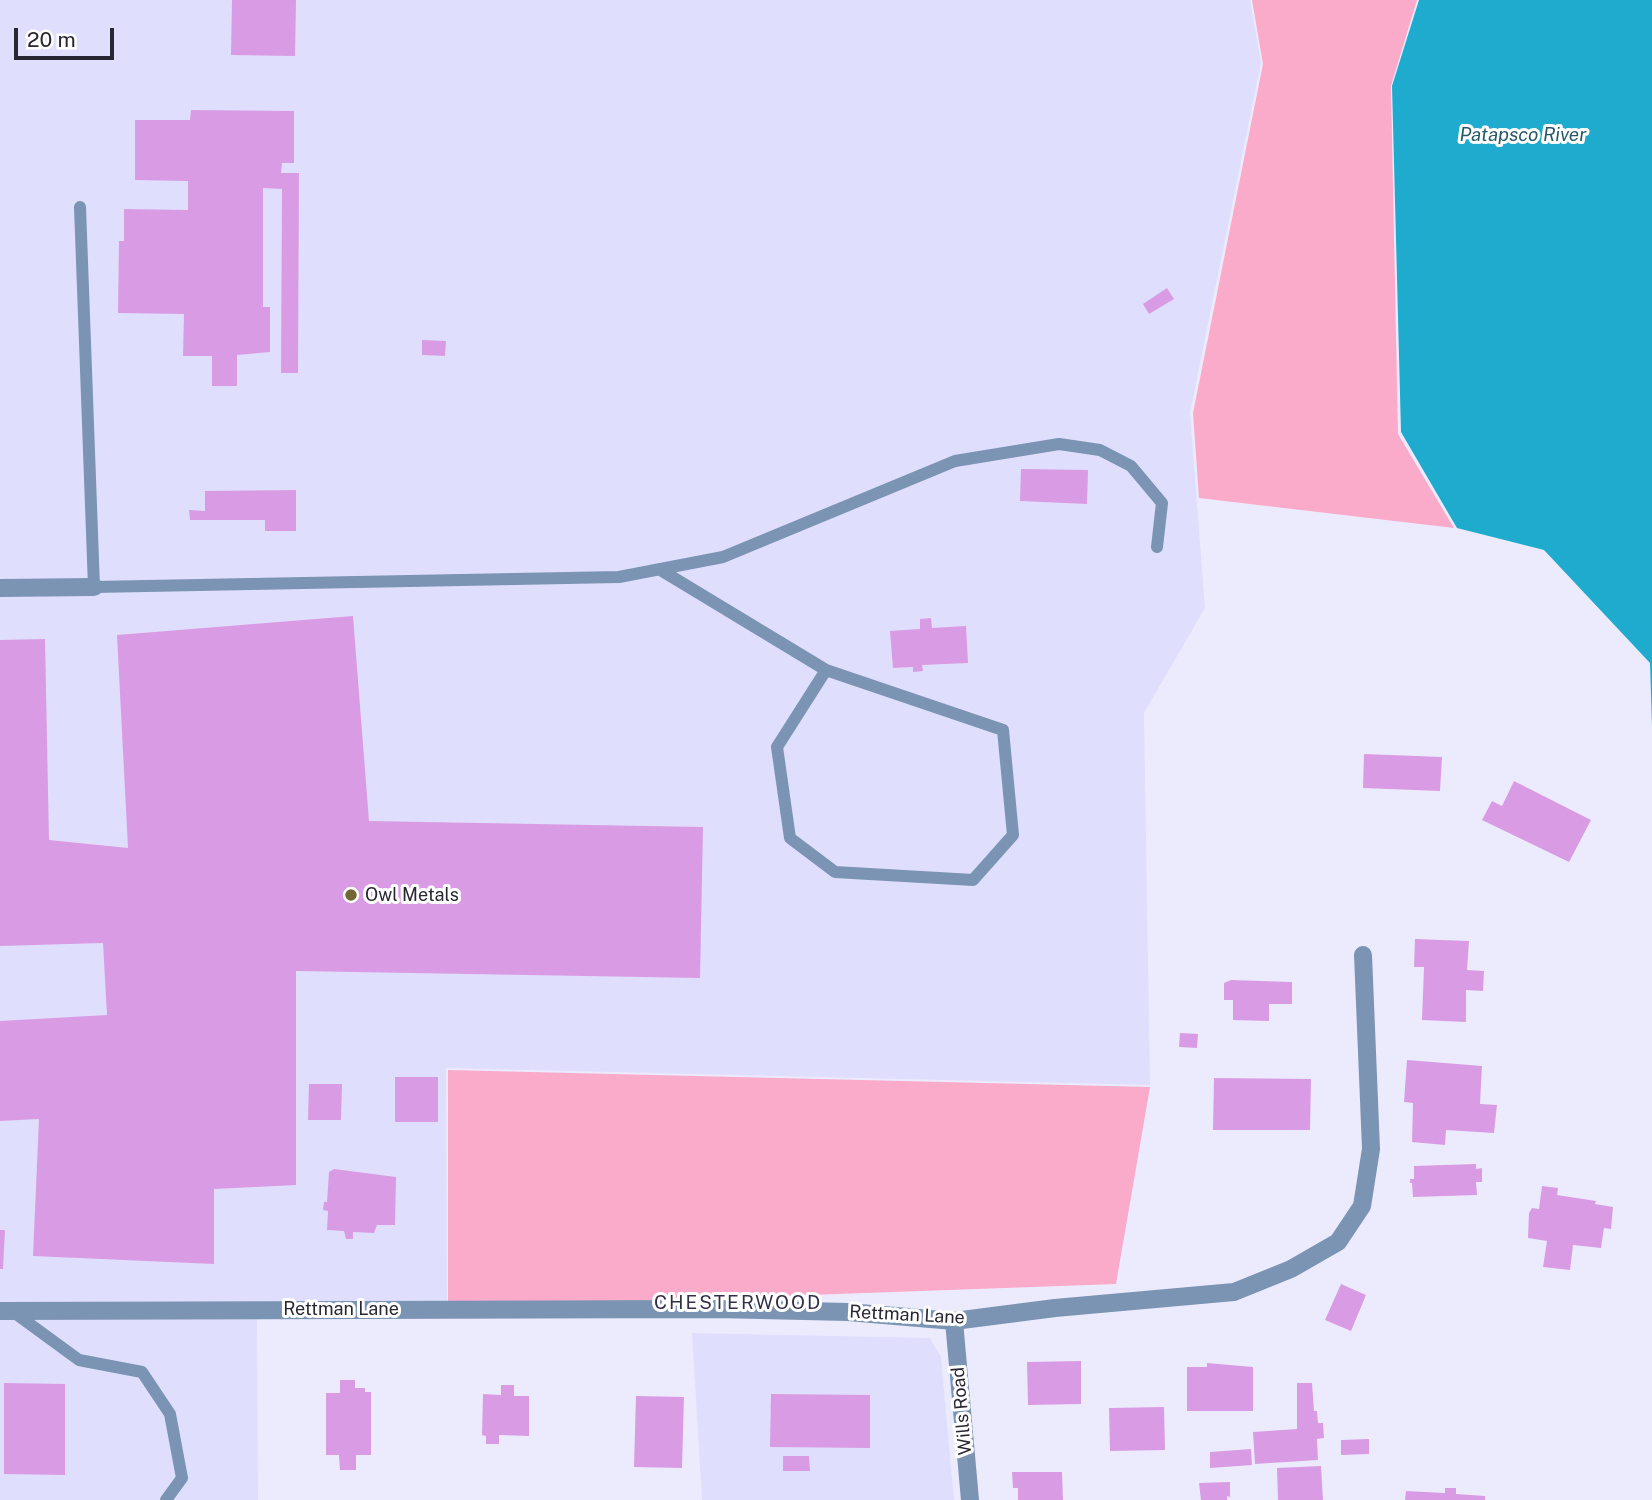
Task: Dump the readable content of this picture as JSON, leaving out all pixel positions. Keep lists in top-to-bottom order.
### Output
{
  "streets": {
    "street": ["Rettman Lane", "Wills Road"]
  },
  "crossings": [
    ["Rettman Lane", "Wills Road"]
  ],
  "districts": ["CHESTERWOOD"],
  "water": ["Patapsco River"],
  "places": ["Owl Metals"],
  "scale_bar": "20 m"
}
